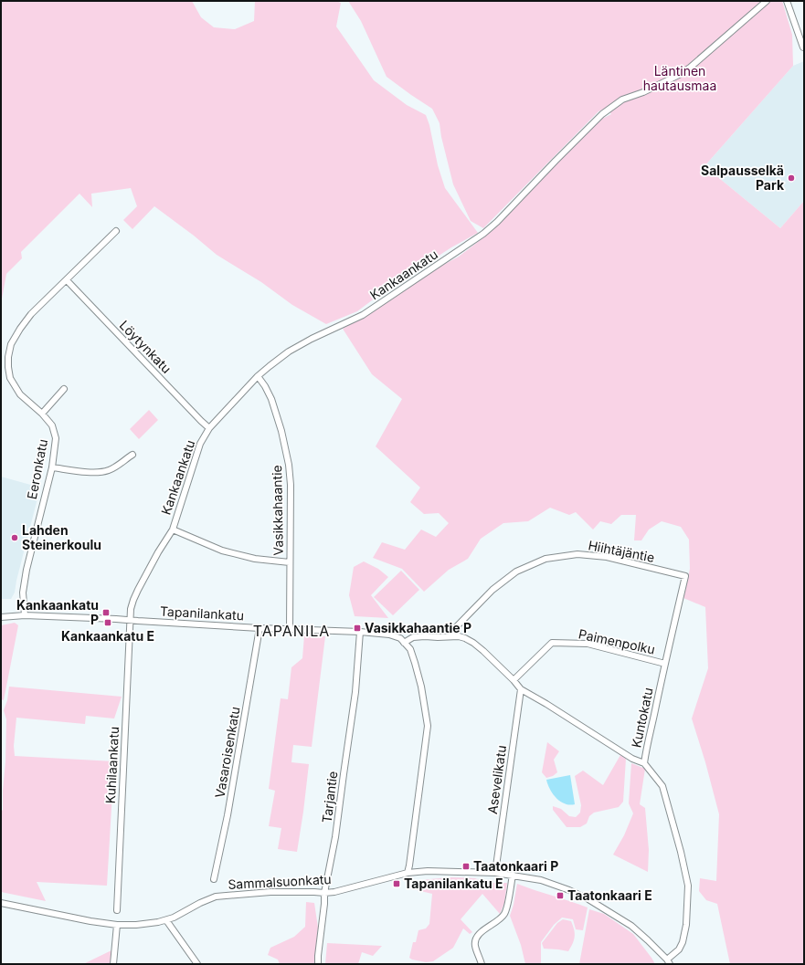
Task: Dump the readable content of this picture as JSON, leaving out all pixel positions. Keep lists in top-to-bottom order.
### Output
{
  "streets": {
    "street": [
      "Kankaankatu",
      "Löytynkatu",
      "Eeronkatu",
      "Vasikkahaantie",
      "Hiihtäjäntie",
      "Tapanilankatu",
      "Paimenpolku",
      "Kuntokatu",
      "Vasaroisenkatu",
      "Kuhilaankatu",
      "Asevelikatu",
      "Tarjantie",
      "Sammalsuonkatu"
    ]
  },
  "crossings": [
    ["Kankaankatu", "Löytynkatu"],
    ["Kankaankatu", "Vasikkahaantie"],
    ["Kankaankatu", "Tapanilankatu"],
    ["Kankaankatu", "Kuhilaankatu"],
    ["Löytynkatu", "Eeronkatu"],
    ["Eeronkatu", "Tapanilankatu"],
    ["Vasikkahaantie", "Tapanilankatu"],
    ["Hiihtäjäntie", "Kuntokatu"],
    ["Tapanilankatu", "Vasaroisenkatu"],
    ["Tapanilankatu", "Kuhilaankatu"],
    ["Tapanilankatu", "Tarjantie"],
    ["Paimenpolku", "Kuntokatu"],
    ["Kuntokatu", "Sammalsuonkatu"],
    ["Asevelikatu", "Sammalsuonkatu"],
    ["Tarjantie", "Sammalsuonkatu"]
  ],
  "districts": ["TAPANILA"],
  "parks": ["Läntinen hautausmaa"],
  "places": {
    "other": ["Salpausselkä Park", "Lahden Steinerkoulu"],
    "transit": [
      "Kankaankatu P",
      "Kankaankatu E",
      "Vasikkahaantie P",
      "Taatonkaari P",
      "Tapanilankatu E",
      "Taatonkaari E"
    ]
  }
}
